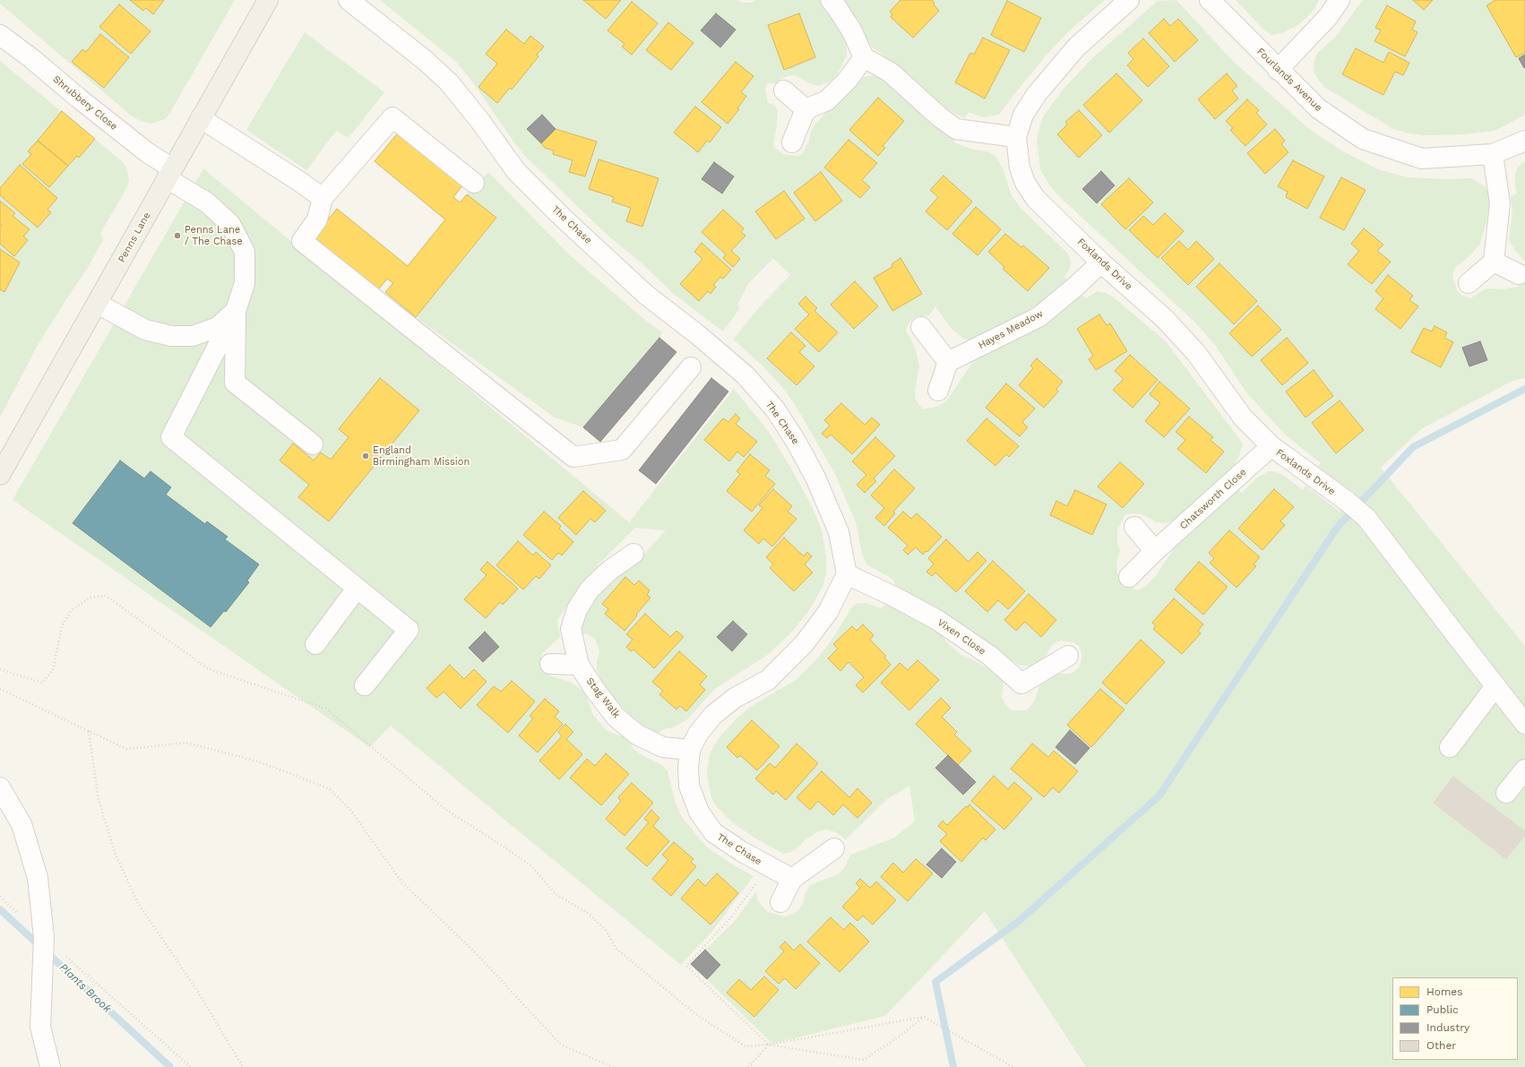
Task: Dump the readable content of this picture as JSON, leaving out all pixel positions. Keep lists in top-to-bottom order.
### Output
{
  "streets": {
    "main road": ["Penns Lane"],
    "street": [
      "Fourlands Avenue",
      "Shrubbery Close",
      "The Chase",
      "Foxlands Drive",
      "Hayes Meadow",
      "Chatsworth Close",
      "Vixen Close",
      "Stag Walk"
    ]
  },
  "crossings": [
    ["Shrubbery Close", "Penns Lane"],
    ["The Chase", "Vixen Close"],
    ["The Chase", "Stag Walk"],
    ["Foxlands Drive", "Hayes Meadow"],
    ["Foxlands Drive", "Chatsworth Close"]
  ],
  "water": ["Plants Brook"],
  "places": ["Penns Lane / The Chase", "England Birmingham Mission"],
  "legend": [
    "Homes",
    "Public",
    "Industry",
    "Other"
  ]
}
